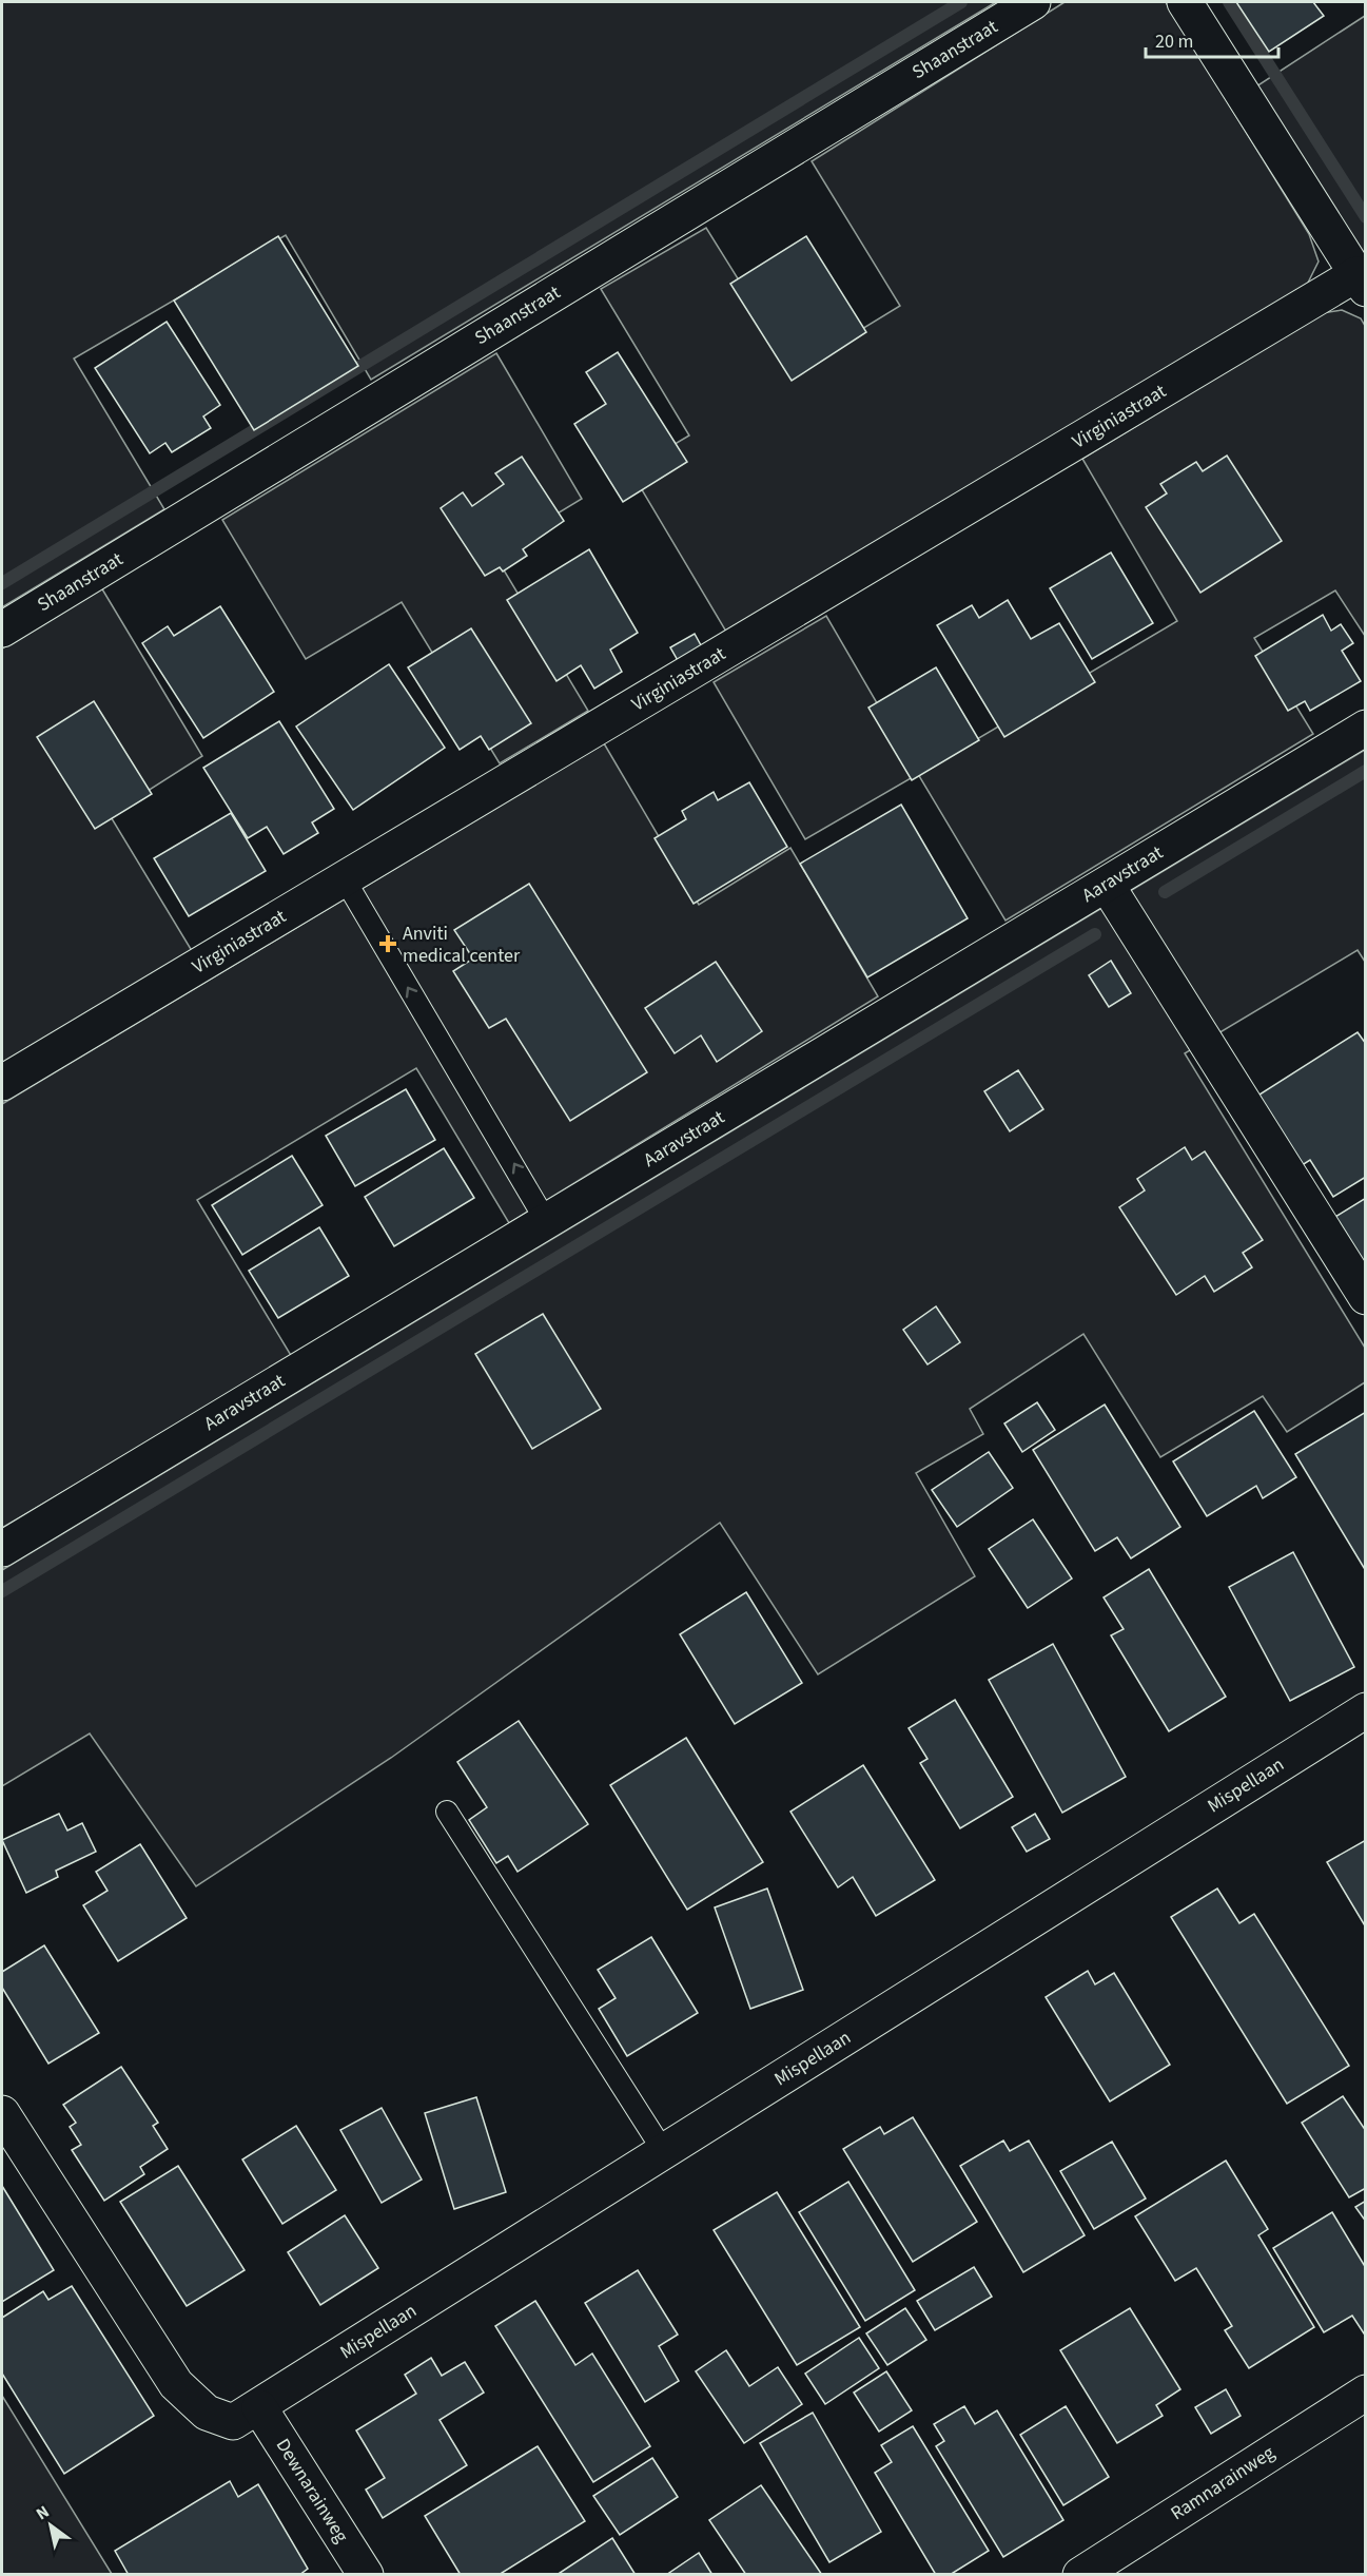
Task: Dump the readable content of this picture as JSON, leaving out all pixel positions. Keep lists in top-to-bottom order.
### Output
{
  "streets": {
    "street": [
      "Shaanstraat",
      "Virginiastraat",
      "Aaravstraat",
      "Mispellaan",
      "Ramnarainweg",
      "Dewnarainweg"
    ]
  },
  "crossings": [
    ["Mispellaan", "Dewnarainweg"]
  ],
  "places": {
    "health": ["Anviti medical center"]
  },
  "scale_bar": "20 m",
  "north": "top left"
}
